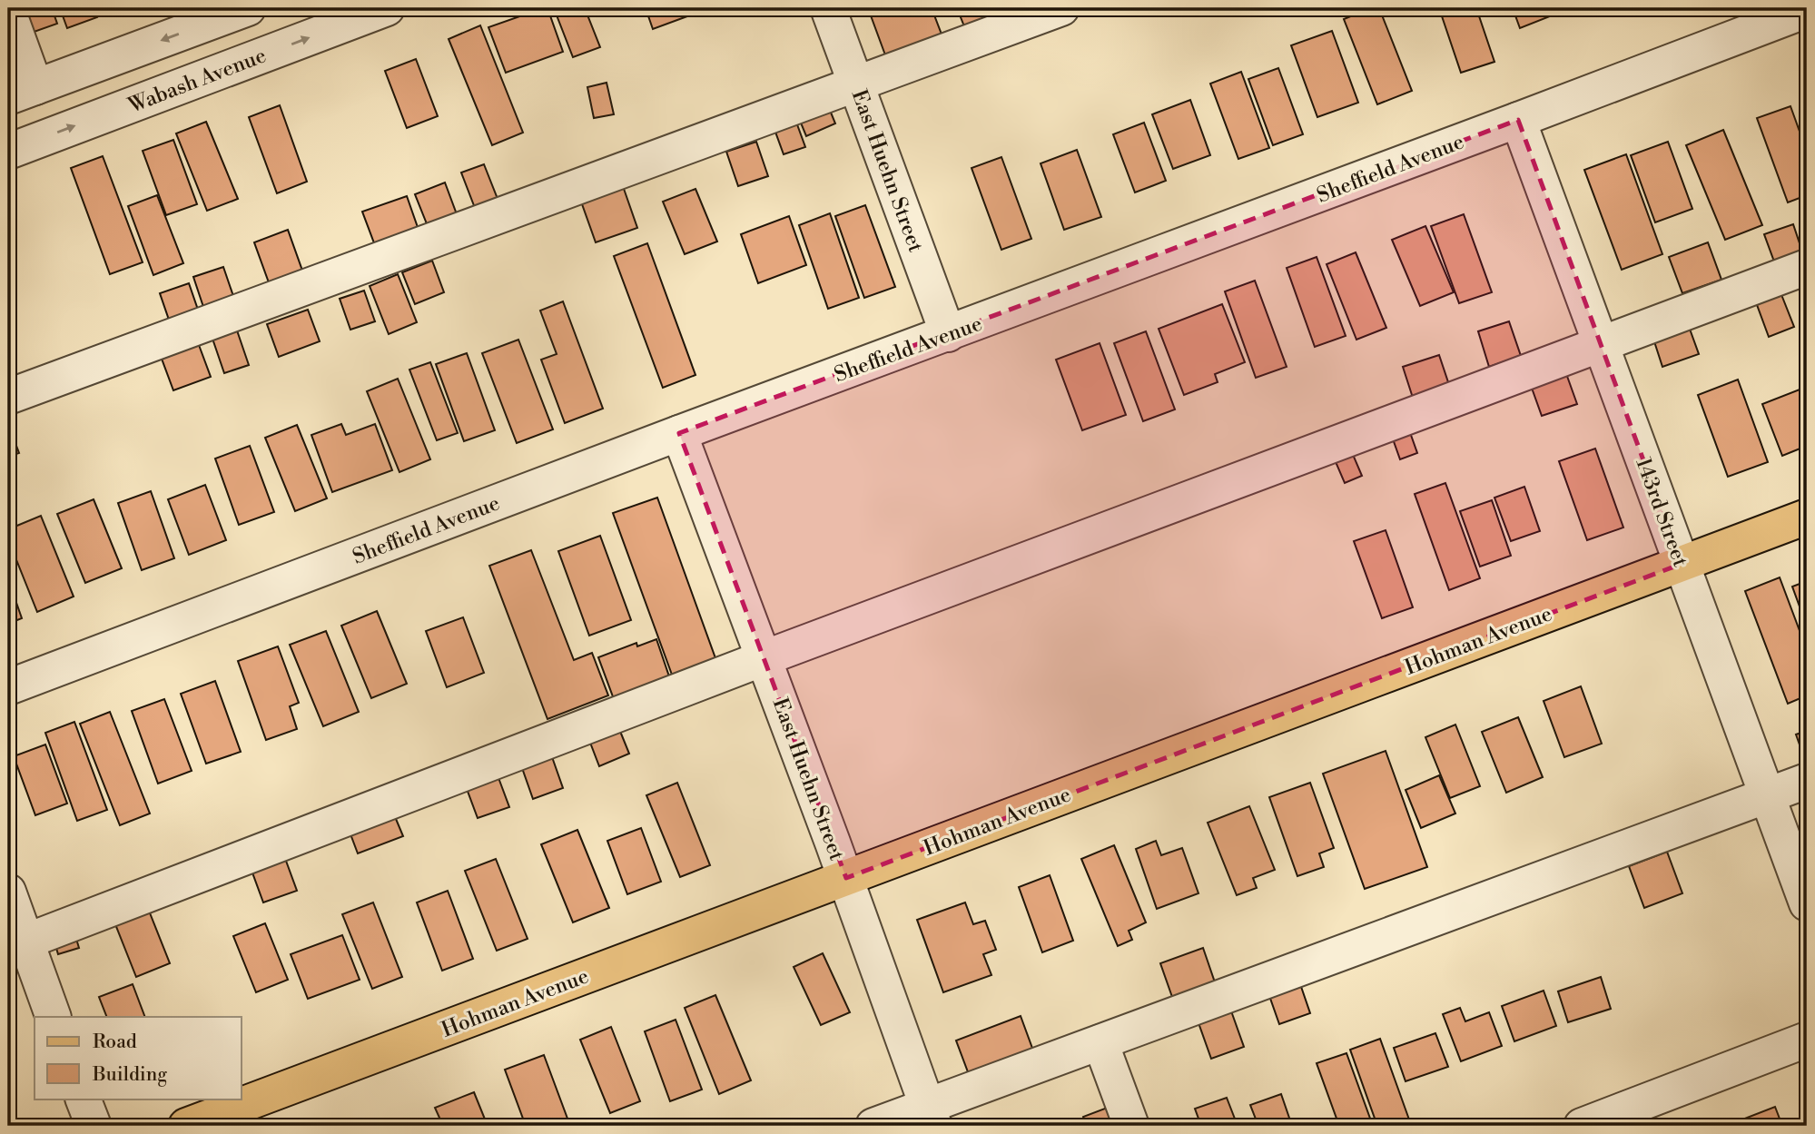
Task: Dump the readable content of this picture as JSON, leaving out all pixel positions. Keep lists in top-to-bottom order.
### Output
{
  "streets": {
    "main road": ["Hohman Avenue"],
    "street": [
      "Wabash Avenue",
      "Sheffield Avenue",
      "East Huehn Street",
      "143rd Street"
    ]
  },
  "crossings": [
    ["Sheffield Avenue", "East Huehn Street"],
    ["Sheffield Avenue", "143rd Street"],
    ["East Huehn Street", "Hohman Avenue"],
    ["143rd Street", "Hohman Avenue"]
  ],
  "legend": ["Road", "Building"]
}
